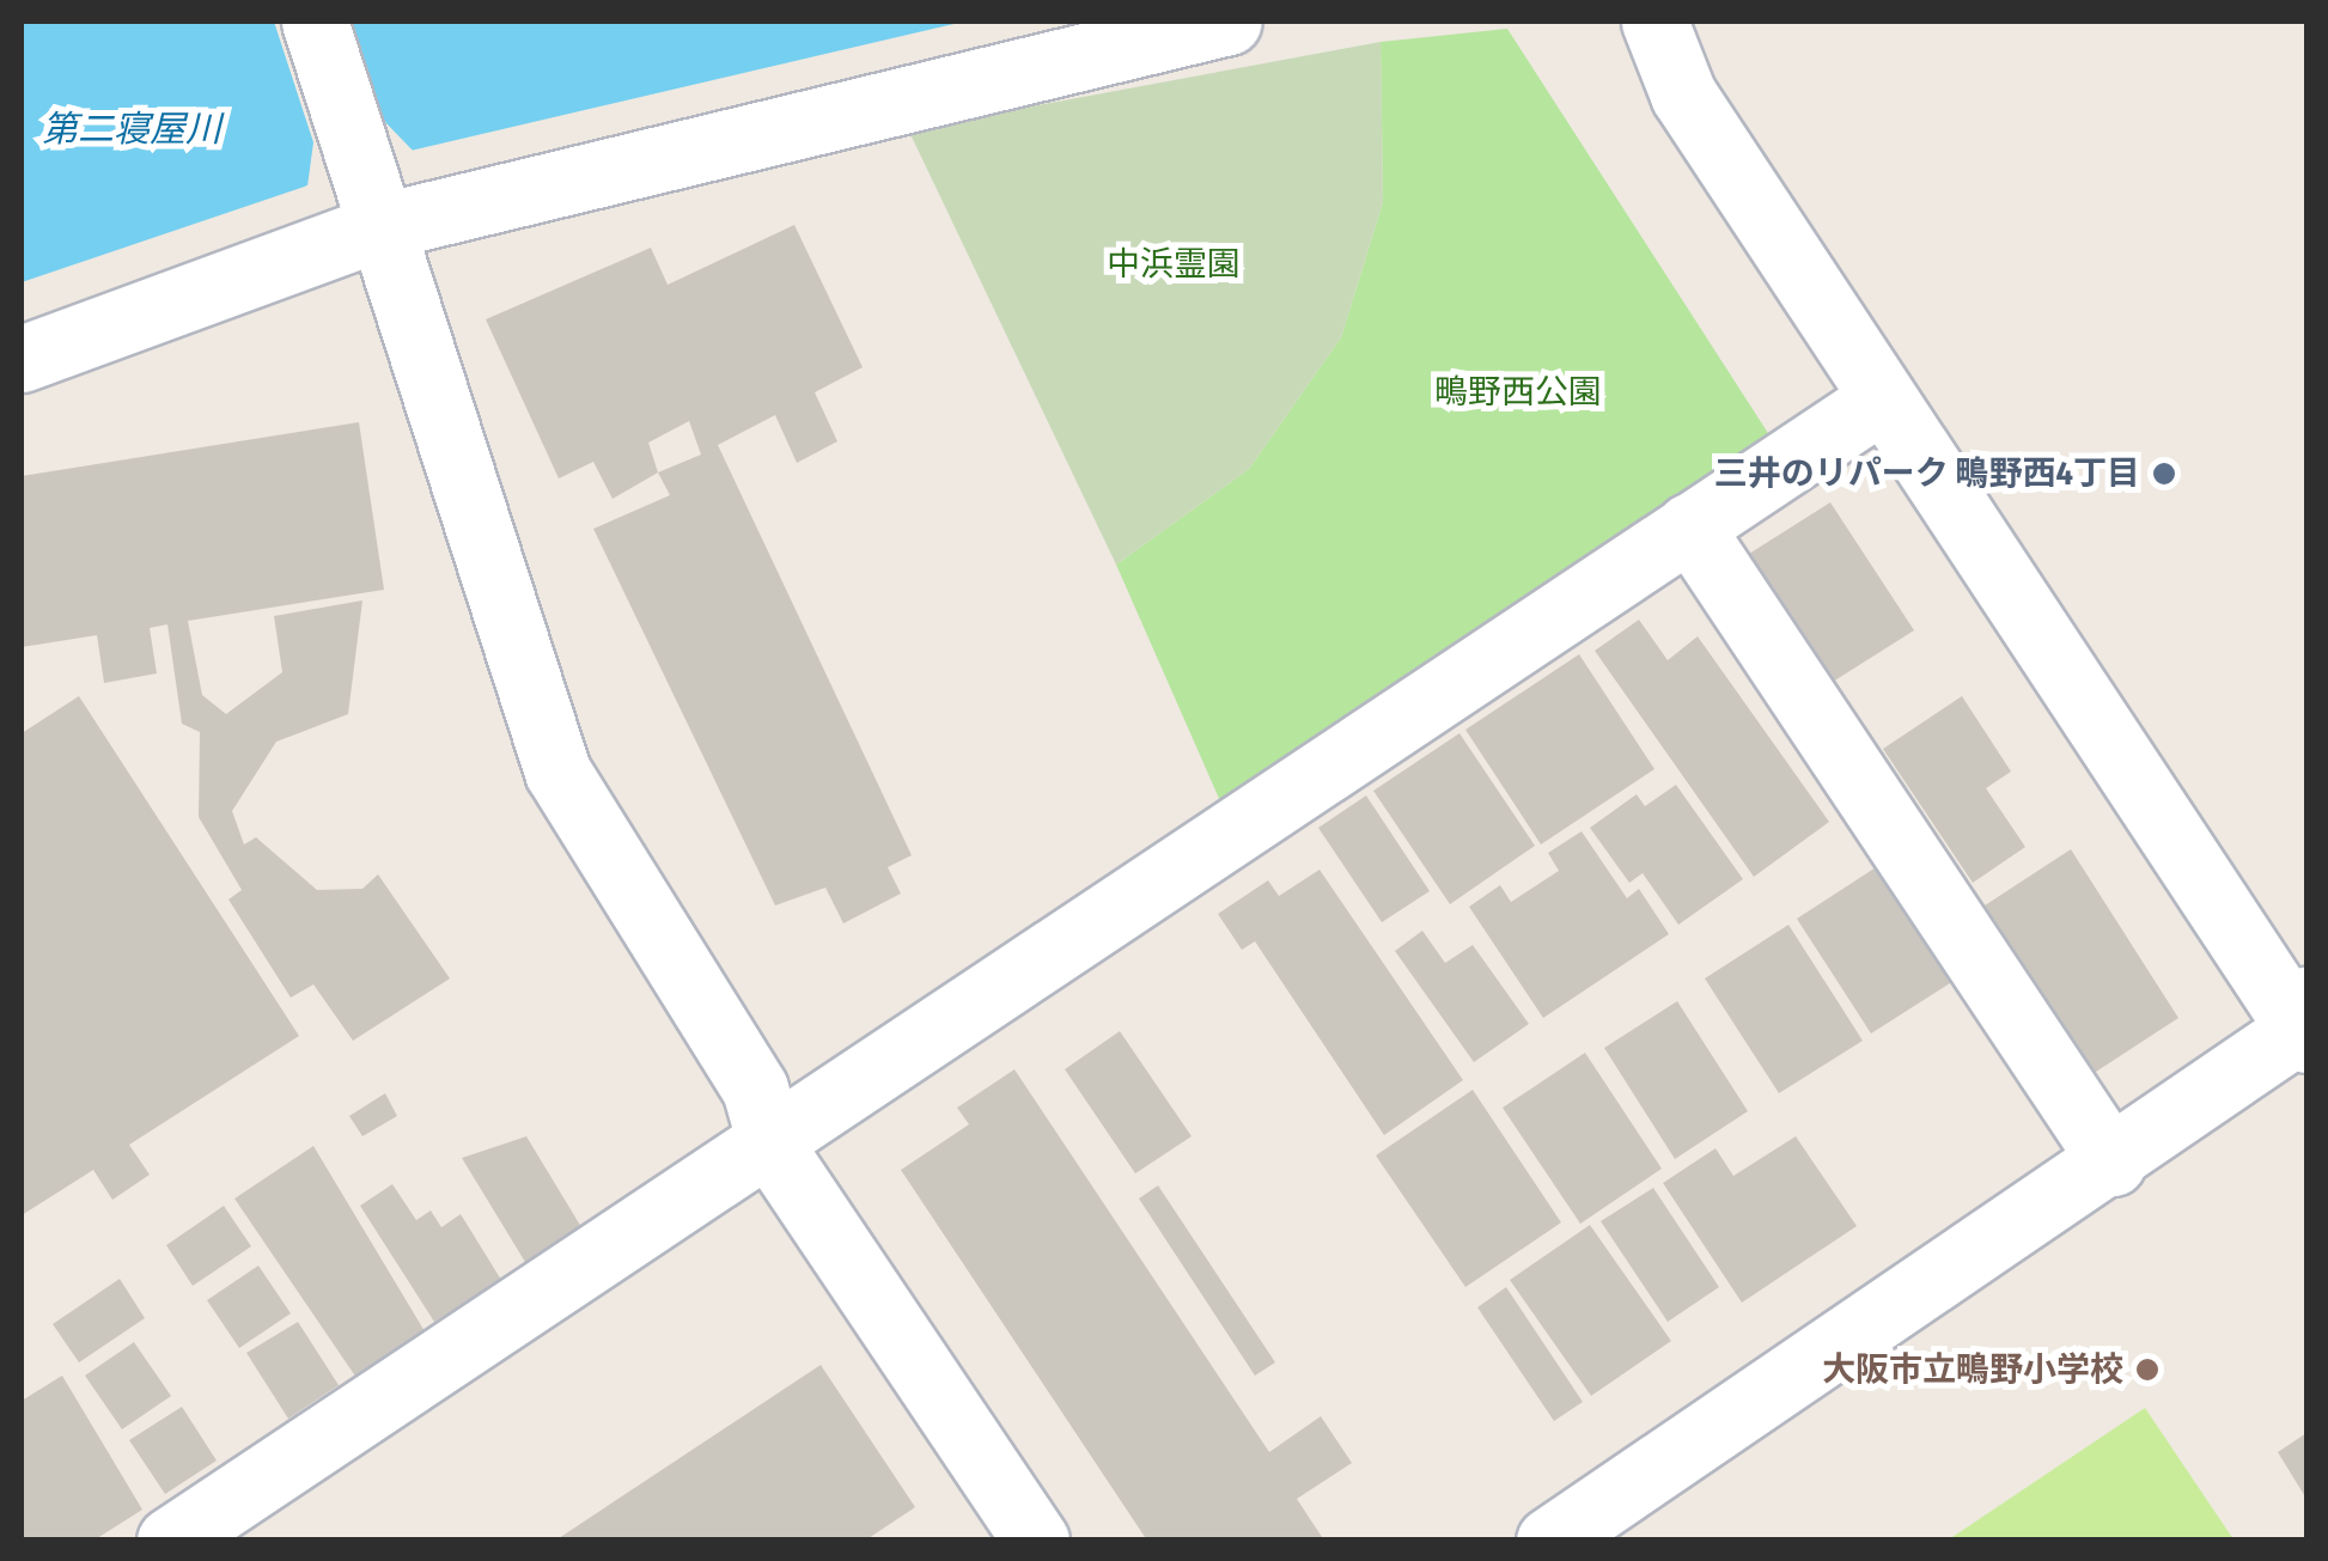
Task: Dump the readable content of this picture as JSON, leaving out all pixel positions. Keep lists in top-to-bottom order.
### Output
{
  "water": ["第二寝屋川"],
  "parks": ["中浜霊園", "鴫野西公園"],
  "places": ["三井のリパーク 鴫野西4丁目", "大阪市立鴫野小学校"]
}
